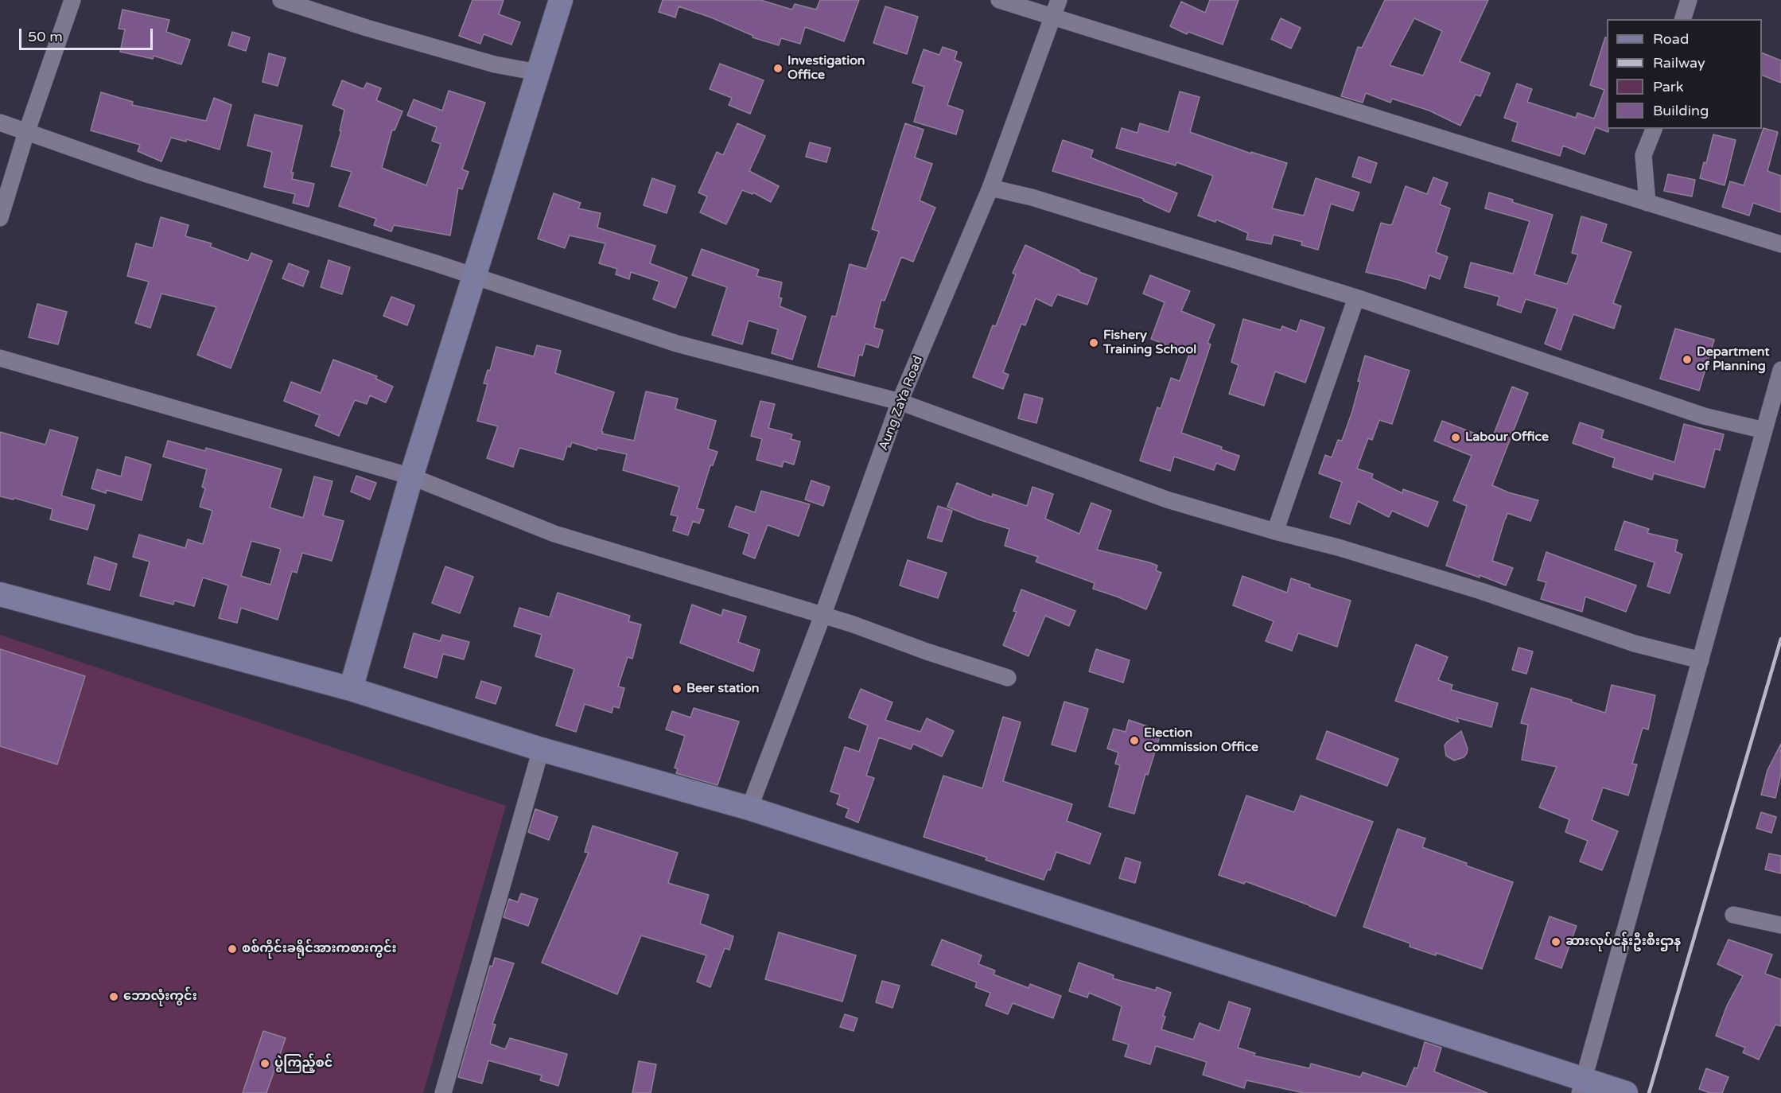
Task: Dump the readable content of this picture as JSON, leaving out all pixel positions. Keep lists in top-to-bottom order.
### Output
{
  "streets": {
    "street": ["Aung ZaYa Road"]
  },
  "places": [
    "Investigation Office",
    "Fishery Training School",
    "Department of Planning",
    "Labour Office",
    "Beer station",
    "Election Commission Office",
    "ဆားလုပ်ငန်းဦးစီးဌာန",
    "စစ်ကိုင်းခရိုင်အားကစားကွင်း",
    "ဘောလုံးကွင်း",
    "ပွဲကြည့်စင်"
  ],
  "legend": [
    "Road",
    "Railway",
    "Park",
    "Building"
  ],
  "scale_bar": "50 m"
}
